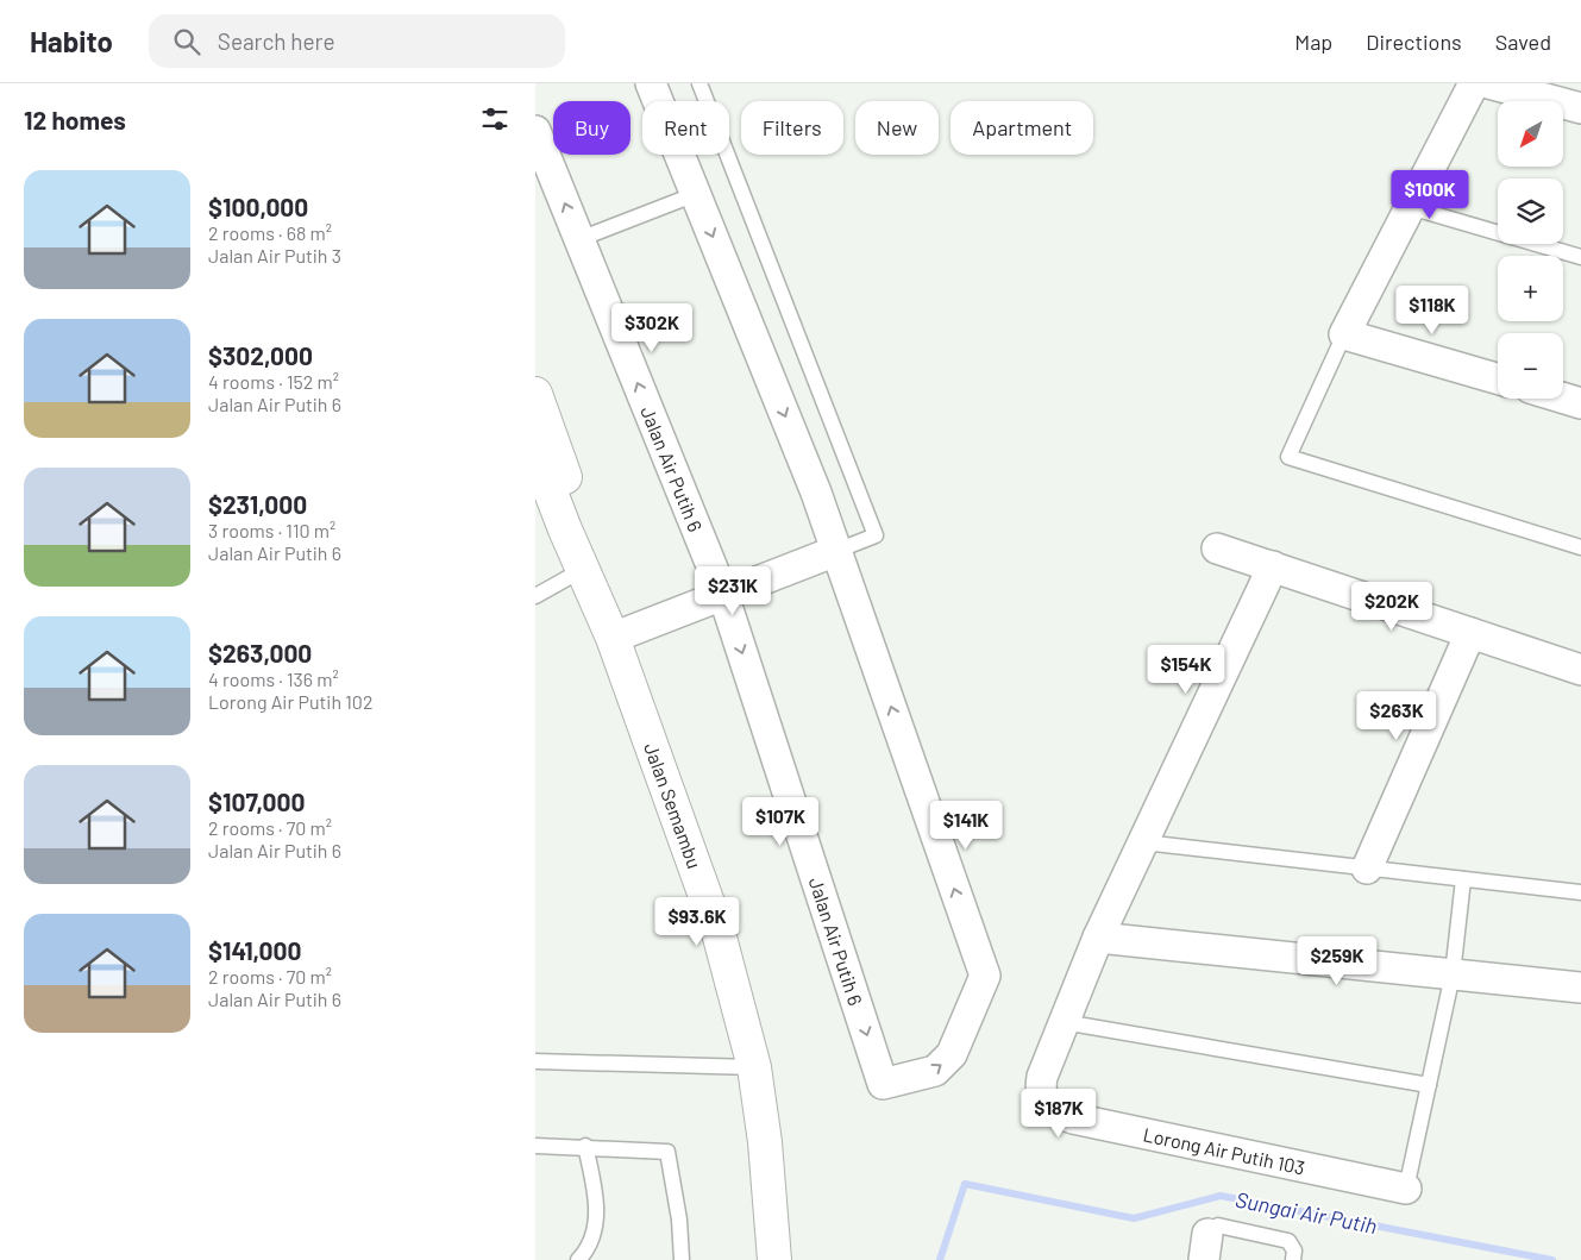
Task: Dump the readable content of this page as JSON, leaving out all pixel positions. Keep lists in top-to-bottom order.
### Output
{
  "streets": {
    "main road": ["Jalan Semambu"],
    "street": ["Jalan Air Putih 6", "Lorong Air Putih 103"]
  },
  "water": ["Sungai Air Putih"],
  "north": "bottom left",
  "page": {
    "header": "Habito",
    "search": "Search here",
    "nav": ["Map", "Directions", "Saved"],
    "heading": "12 homes",
    "map_buttons": ["+", "−"],
    "chip": [
      "Buy",
      "Rent",
      "Filters",
      "New",
      "Apartment"
    ],
    "list": [
      {
        "name": "$100,000",
        "note": "2 rooms · 68 m² · Jalan Air Putih 3"
      },
      {
        "name": "$302,000",
        "note": "4 rooms · 152 m² · Jalan Air Putih 6"
      },
      {
        "name": "$231,000",
        "note": "3 rooms · 110 m² · Jalan Air Putih 6"
      },
      {
        "name": "$263,000",
        "note": "4 rooms · 136 m² · Lorong Air Putih 102"
      },
      {
        "name": "$107,000",
        "note": "2 rooms · 70 m² · Jalan Air Putih 6"
      },
      {
        "name": "$141,000",
        "note": "2 rooms · 70 m² · Jalan Air Putih 6"
      }
    ],
    "price": [
      "$100K",
      "$118K",
      "$302K",
      "$231K",
      "$202K",
      "$154K",
      "$263K",
      "$107K",
      "$141K",
      "$93.6K",
      "$259K",
      "$187K"
    ]
  }
}
